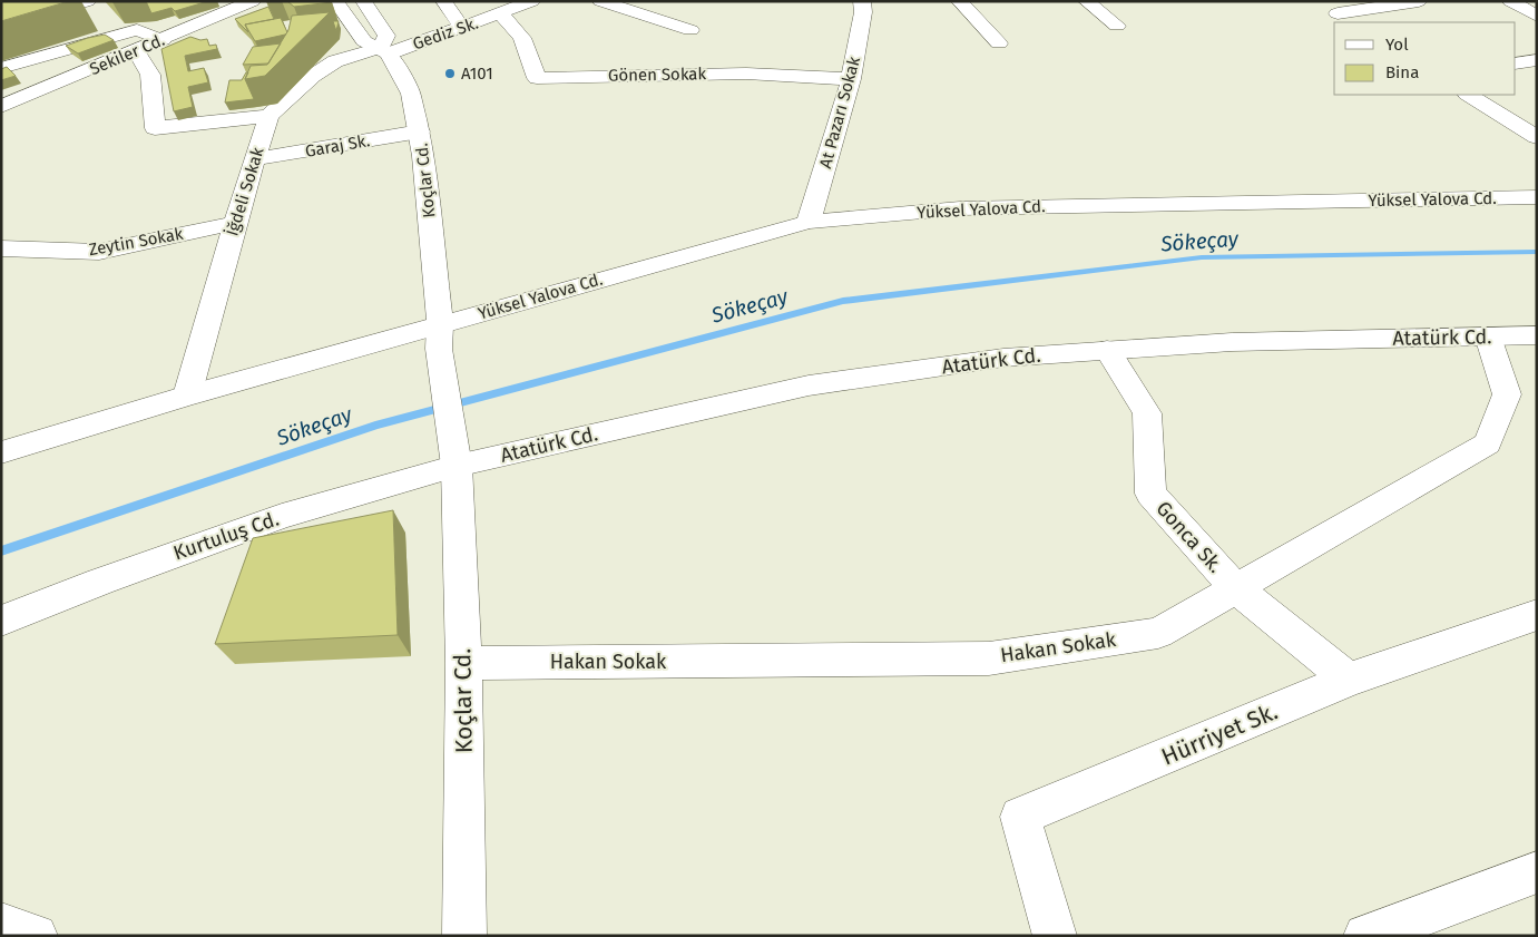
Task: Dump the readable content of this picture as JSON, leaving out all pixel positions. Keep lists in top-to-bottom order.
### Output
{
  "streets": {
    "street": [
      "Gediz Sk.",
      "Sekiler Cd.",
      "Gönen Sokak",
      "At Pazarı Sokak",
      "Garaj Sk.",
      "Koçlar Cd.",
      "İğdeli Sokak",
      "Yüksel Yalova Cd.",
      "Zeytin Sokak",
      "Atatürk Cd.",
      "Kurtuluş Cd.",
      "Gonca Sk.",
      "Hakan Sokak",
      "Hürriyet Sk."
    ]
  },
  "crossings": [
    ["Gediz Sk.", "Gönen Sokak"],
    ["Gediz Sk.", "Koçlar Cd."],
    ["Gönen Sokak", "At Pazarı Sokak"],
    ["At Pazarı Sokak", "Yüksel Yalova Cd."],
    ["Garaj Sk.", "Koçlar Cd."],
    ["Garaj Sk.", "İğdeli Sokak"],
    ["Koçlar Cd.", "Yüksel Yalova Cd."],
    ["Koçlar Cd.", "Atatürk Cd."],
    ["Koçlar Cd.", "Kurtuluş Cd."],
    ["Koçlar Cd.", "Hakan Sokak"],
    ["İğdeli Sokak", "Yüksel Yalova Cd."],
    ["İğdeli Sokak", "Zeytin Sokak"],
    ["Atatürk Cd.", "Kurtuluş Cd."],
    ["Atatürk Cd.", "Gonca Sk."],
    ["Atatürk Cd.", "Hakan Sokak"],
    ["Gonca Sk.", "Hakan Sokak"],
    ["Gonca Sk.", "Hürriyet Sk."]
  ],
  "water": ["Sökeçay"],
  "places": ["A101"],
  "legend": ["Yol", "Bina"]
}
